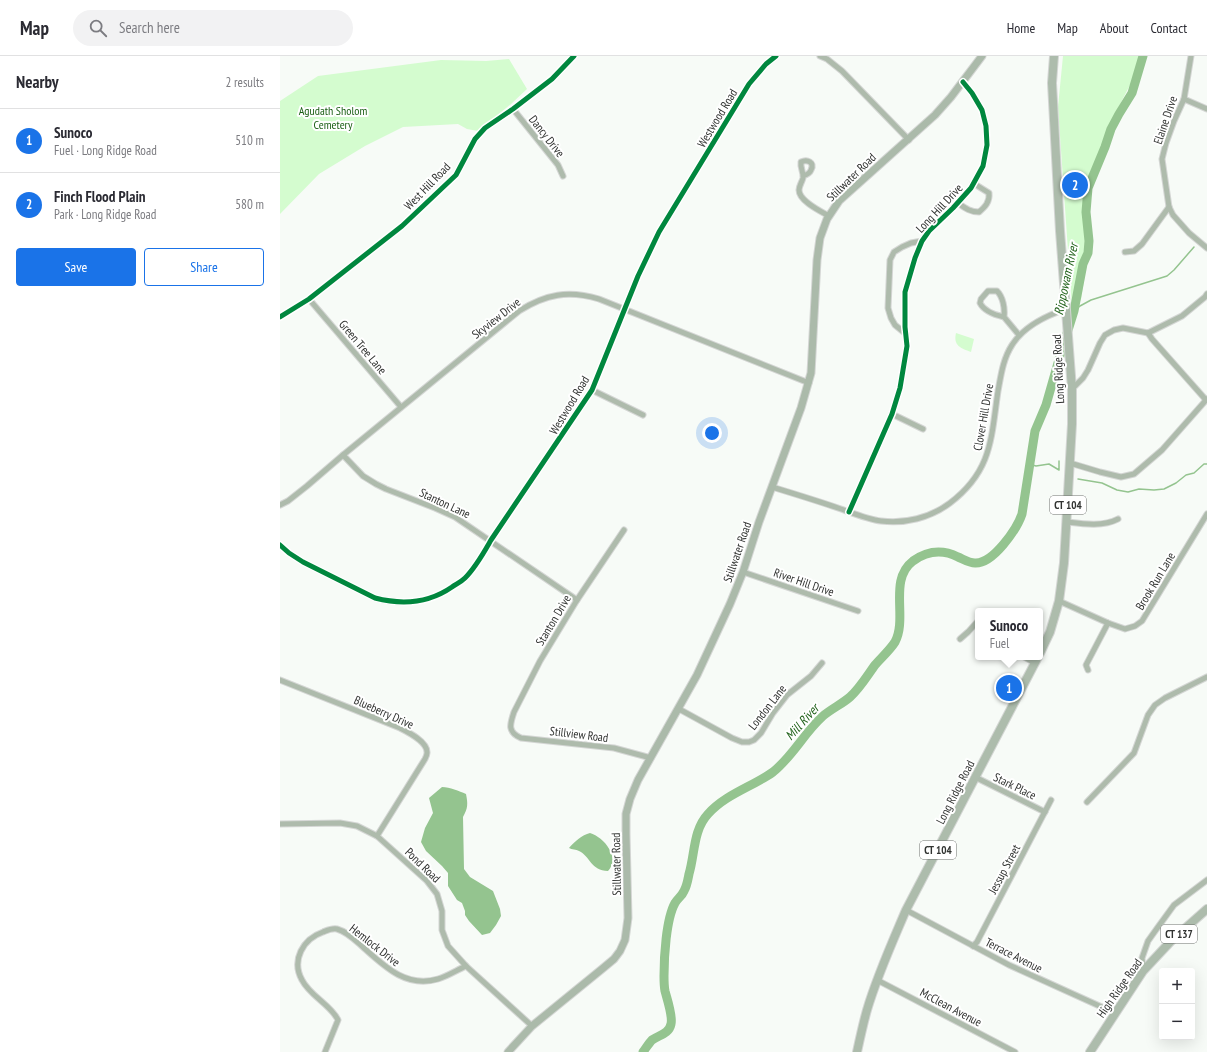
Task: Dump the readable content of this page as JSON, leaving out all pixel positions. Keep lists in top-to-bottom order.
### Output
{
  "streets": {
    "main road": [
      "Stillwater Road",
      "Long Ridge Road",
      "CT 104",
      "CT 137",
      "High Ridge Road"
    ],
    "street": [
      "Westwood Road",
      "Elaine Drive",
      "Dancy Drive",
      "West Hill Road",
      "Long Hill Drive",
      "Skyview Drive",
      "Green Tree Lane",
      "Clover Hill Drive",
      "Stanton Lane",
      "Brook Run Lane",
      "River Hill Drive",
      "Stanton Drive",
      "London Lane",
      "Blueberry Drive",
      "Stillview Road",
      "Stark Place",
      "Pond Road",
      "Jessup Street",
      "Hemlock Drive",
      "Terrace Avenue",
      "McClean Avenue"
    ]
  },
  "crossings": [
    ["Westwood Road", "Skyview Drive"],
    ["Westwood Road", "Stanton Lane"],
    ["Dancy Drive", "West Hill Road"],
    ["Stillwater Road", "Long Hill Drive"],
    ["Stillwater Road", "Skyview Drive"],
    ["Stillwater Road", "Clover Hill Drive"],
    ["Stillwater Road", "River Hill Drive"],
    ["Stillwater Road", "London Lane"],
    ["Stillwater Road", "Stillview Road"],
    ["Stillwater Road", "Pond Road"],
    ["West Hill Road", "Green Tree Lane"],
    ["Long Hill Drive", "Clover Hill Drive"],
    ["Skyview Drive", "Green Tree Lane"],
    ["Skyview Drive", "Stanton Lane"],
    ["Long Ridge Road", "Clover Hill Drive"],
    ["Long Ridge Road", "Brook Run Lane"],
    ["Long Ridge Road", "Stark Place"],
    ["Long Ridge Road", "Terrace Avenue"],
    ["Long Ridge Road", "McClean Avenue"],
    ["Stanton Lane", "Stanton Drive"],
    ["Stanton Drive", "Stillview Road"],
    ["Blueberry Drive", "Pond Road"],
    ["Stark Place", "Jessup Street"],
    ["Pond Road", "Hemlock Drive"],
    ["Jessup Street", "Terrace Avenue"],
    ["Terrace Avenue", "High Ridge Road"]
  ],
  "water": ["Rippowam River", "Mill River"],
  "parks": ["Agudath Sholom Cemetery"],
  "page": {
    "header": "Map",
    "search": "Search here",
    "nav": [
      "Home",
      "Map",
      "About",
      "Contact"
    ],
    "heading": ["Nearby", "2 results"],
    "list": [
      {
        "mark": "1",
        "name": "Sunoco",
        "note": "Fuel · Long Ridge Road",
        "value": "510 m"
      },
      {
        "mark": "2",
        "name": "Finch Flood Plain",
        "note": "Park · Long Ridge Road",
        "value": "580 m"
      }
    ],
    "pins": ["2", "1"],
    "buttons": ["Save", "Share"],
    "popup": ["Sunoco", "Fuel"],
    "map_buttons": ["+", "−"]
  }
}
